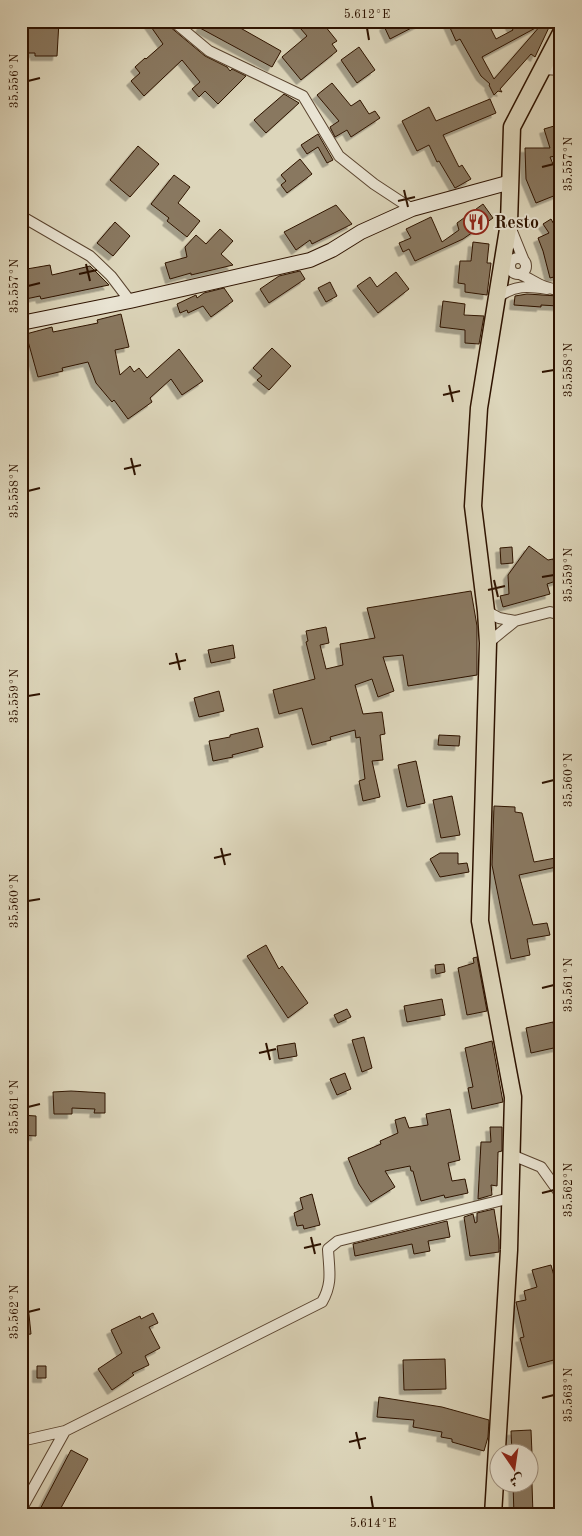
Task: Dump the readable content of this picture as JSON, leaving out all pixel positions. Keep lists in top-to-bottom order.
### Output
{
  "places": {
    "restaurant": ["Resto"]
  },
  "north": "bottom",
  "coordinates": [
    "5.612°E",
    "35.556°N",
    "35.557°N",
    "35.558°N",
    "35.559°N",
    "35.560°N",
    "35.561°N",
    "35.562°N",
    "35.563°N",
    "5.614°E"
  ]
}
